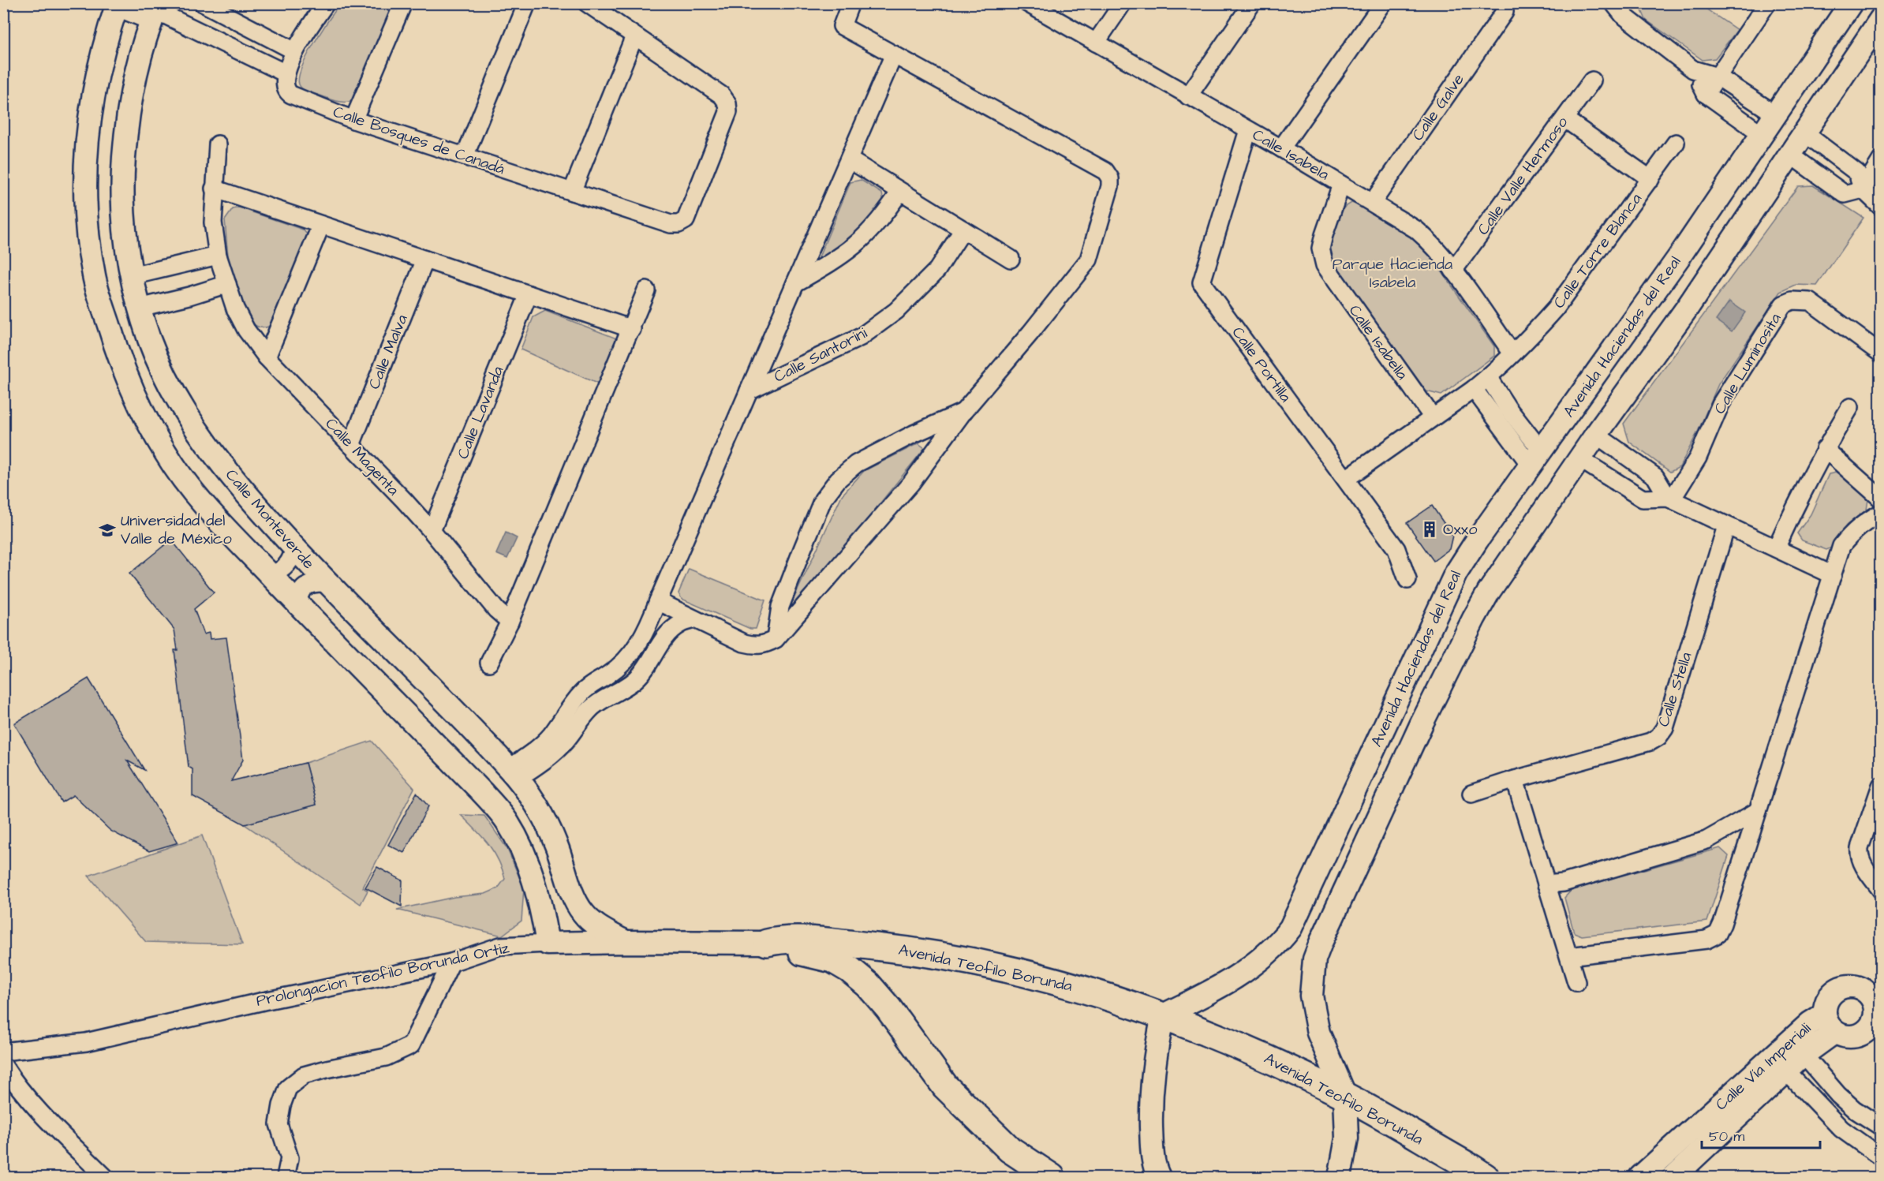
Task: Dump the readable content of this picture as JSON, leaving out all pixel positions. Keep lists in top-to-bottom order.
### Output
{
  "streets": {
    "main road": [
      "Avenida Haciendas del Real",
      "Calle Monteverde",
      "Avenida Teofilo Borunda",
      "Prolongacion Teofilo Borunda Ortiz",
      "Calle Vía Imperiali"
    ],
    "street": [
      "Calle Galve",
      "Calle Bosques de Canadá",
      "Calle Isabela",
      "Calle Valle Hermoso",
      "Calle Torre Blanca",
      "Calle Isabella",
      "Calle Malva",
      "Calle Santorini",
      "Calle Luminosita",
      "Calle Portilla",
      "Calle Lavanda",
      "Calle Magenta",
      "Calle Stella"
    ]
  },
  "crossings": [
    ["Calle Galve", "Calle Isabela"],
    ["Calle Isabela", "Calle Valle Hermoso"],
    ["Calle Isabela", "Calle Torre Blanca"],
    ["Calle Isabela", "Calle Isabella"],
    ["Calle Isabela", "Calle Portilla"],
    ["Avenida Haciendas del Real", "Avenida Teofilo Borunda"],
    ["Calle Malva", "Calle Magenta"],
    ["Calle Lavanda", "Calle Magenta"],
    ["Calle Monteverde", "Prolongacion Teofilo Borunda Ortiz"],
    ["Avenida Teofilo Borunda", "Prolongacion Teofilo Borunda Ortiz"]
  ],
  "parks": ["Parque Hacienda Isabela"],
  "places": {
    "building": ["Oxxo"],
    "school or university": ["Universidad del Valle de México"]
  },
  "scale_bar": "50 m"
}
